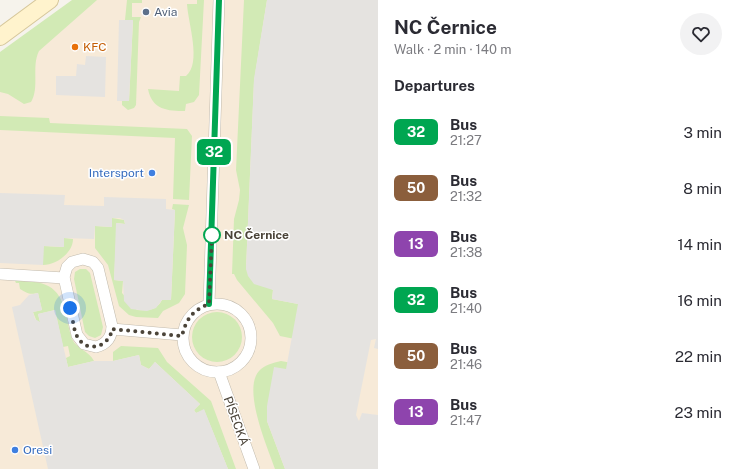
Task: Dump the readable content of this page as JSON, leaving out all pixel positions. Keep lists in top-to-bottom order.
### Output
{
  "streets": {
    "street": ["PÍSECKÁ"]
  },
  "places": [
    "Avia",
    "KFC",
    "Intersport",
    "NC Černice",
    "Oresi"
  ],
  "lines": ["bus line 32"],
  "page": {
    "on_map": "32",
    "heading": [
      ["NC Černice", "Walk · 2 min · 140 m"],
      "Departures"
    ],
    "list": [
      {
        "mark": "32",
        "name": "Bus",
        "note": "21:27",
        "value": "3 min"
      },
      {
        "mark": "50",
        "name": "Bus",
        "note": "21:32",
        "value": "8 min"
      },
      {
        "mark": "13",
        "name": "Bus",
        "note": "21:38",
        "value": "14 min"
      },
      {
        "mark": "32",
        "name": "Bus",
        "note": "21:40",
        "value": "16 min"
      },
      {
        "mark": "50",
        "name": "Bus",
        "note": "21:46",
        "value": "22 min"
      },
      {
        "mark": "13",
        "name": "Bus",
        "note": "21:47",
        "value": "23 min"
      }
    ]
  }
}
